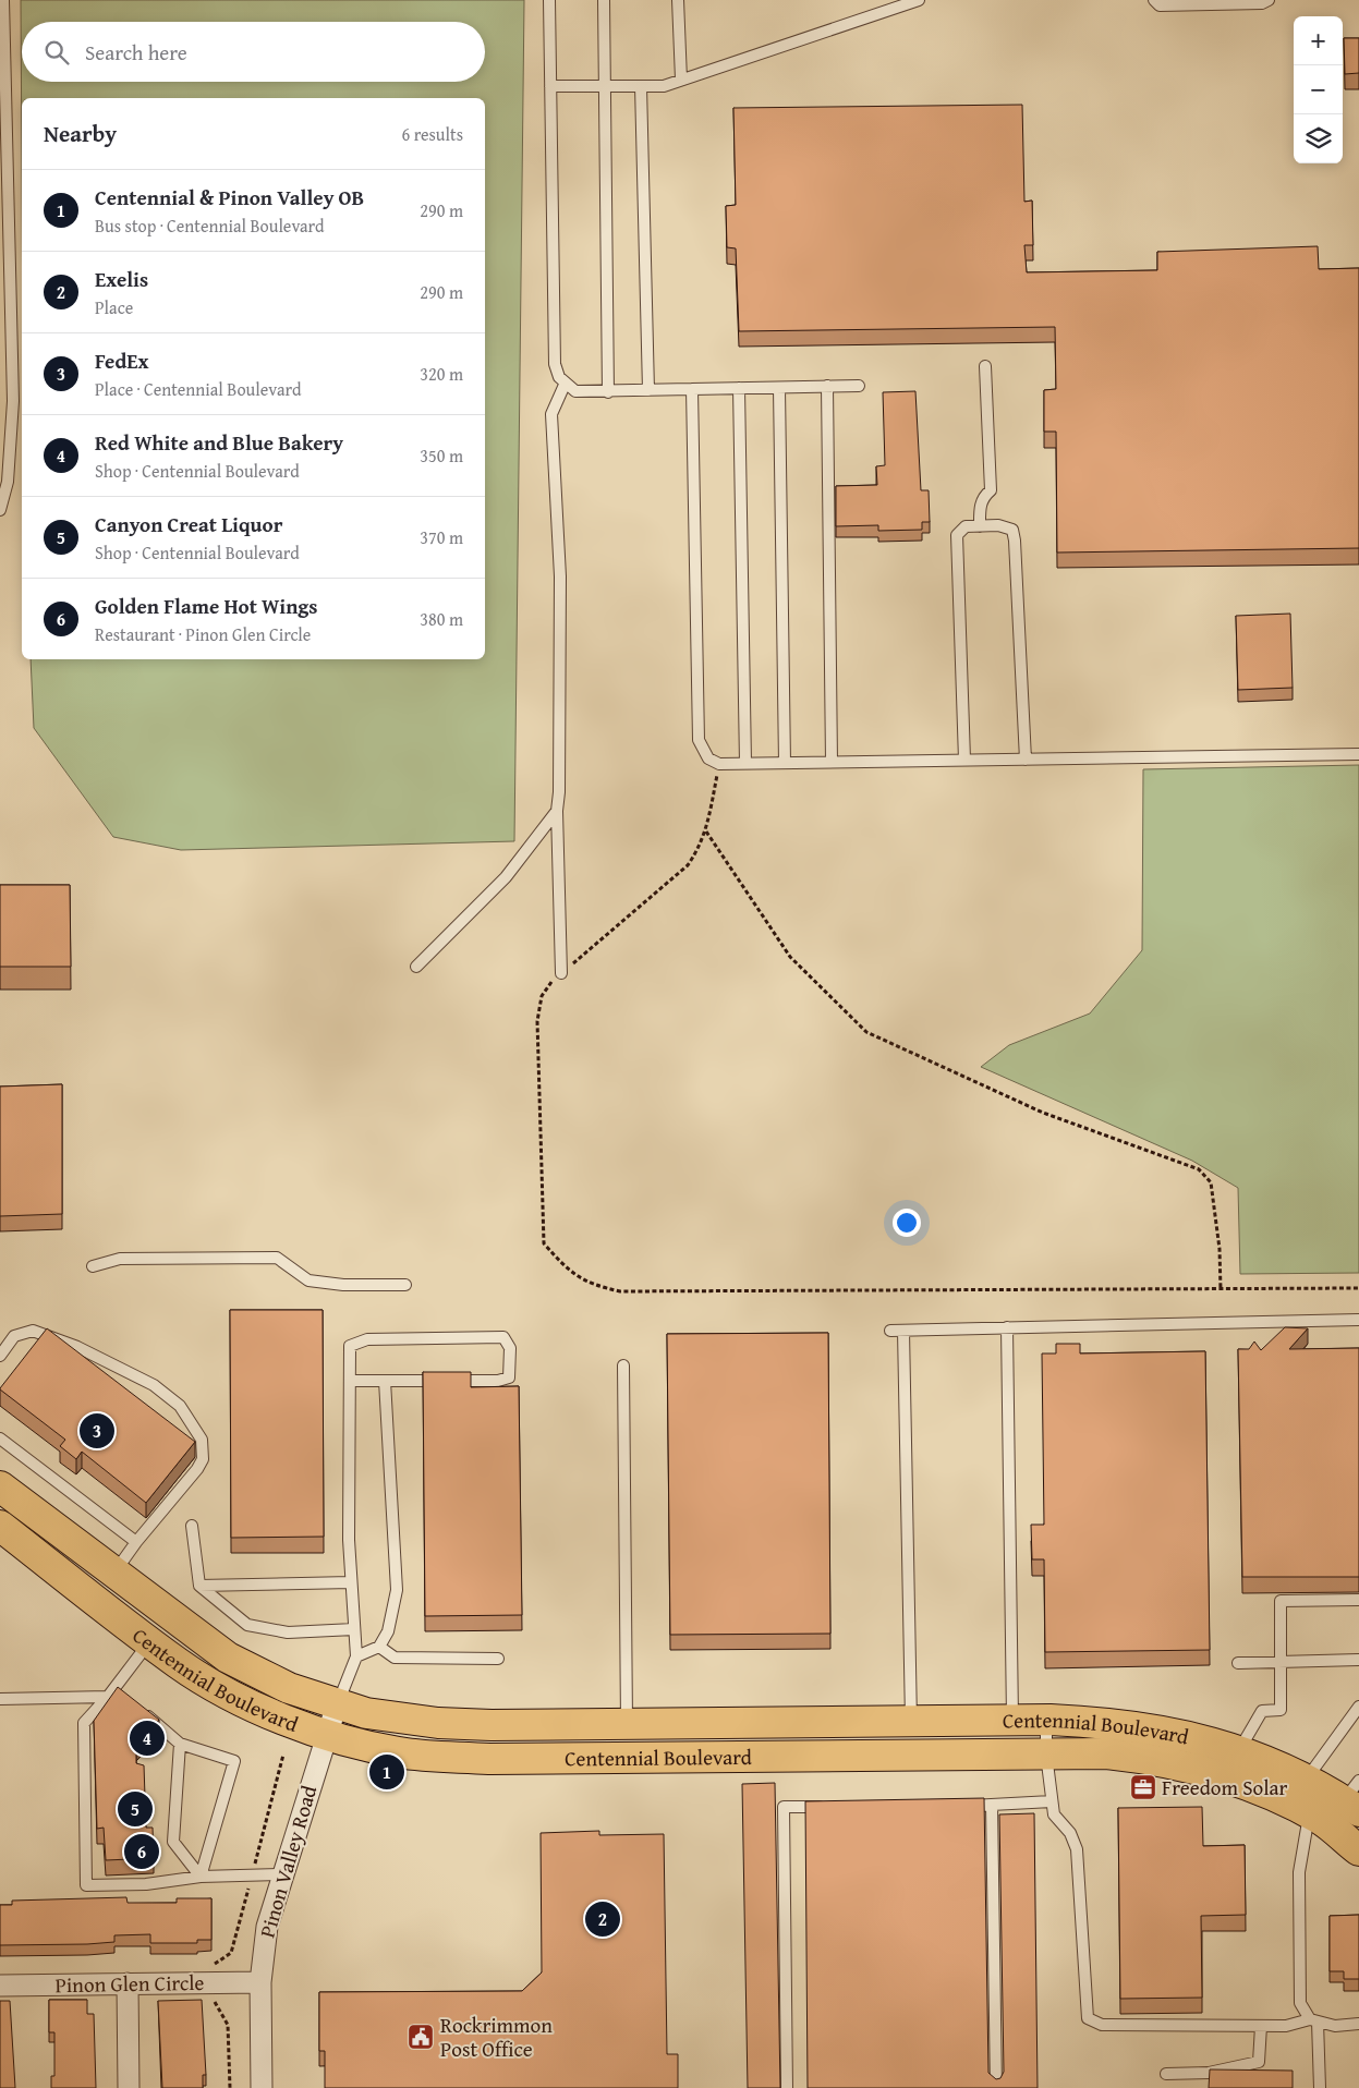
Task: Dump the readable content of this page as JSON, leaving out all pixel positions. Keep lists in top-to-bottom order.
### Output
{
  "streets": {
    "main road": ["Centennial Boulevard"],
    "street": ["Pinon Valley Road", "Pinon Glen Circle"]
  },
  "crossings": [
    ["Centennial Boulevard", "Pinon Valley Road"],
    ["Pinon Valley Road", "Pinon Glen Circle"]
  ],
  "places": {
    "office": ["Freedom Solar"],
    "public building": ["Rockrimmon Post Office"]
  },
  "page": {
    "map_buttons": ["+", "−"],
    "search": "Search here",
    "heading": ["Nearby", "6 results"],
    "list": [
      {
        "mark": "1",
        "name": "Centennial & Pinon Valley OB",
        "note": "Bus stop · Centennial Boulevard",
        "value": "290 m"
      },
      {
        "mark": "2",
        "name": "Exelis",
        "note": "Place",
        "value": "290 m"
      },
      {
        "mark": "3",
        "name": "FedEx",
        "note": "Place · Centennial Boulevard",
        "value": "320 m"
      },
      {
        "mark": "4",
        "name": "Red White and Blue Bakery",
        "note": "Shop · Centennial Boulevard",
        "value": "350 m"
      },
      {
        "mark": "5",
        "name": "Canyon Creat Liquor",
        "note": "Shop · Centennial Boulevard",
        "value": "370 m"
      },
      {
        "mark": "6",
        "name": "Golden Flame Hot Wings",
        "note": "Restaurant · Pinon Glen Circle",
        "value": "380 m"
      }
    ],
    "pins": [
      "3",
      "4",
      "1",
      "5",
      "6",
      "2"
    ]
  }
}
